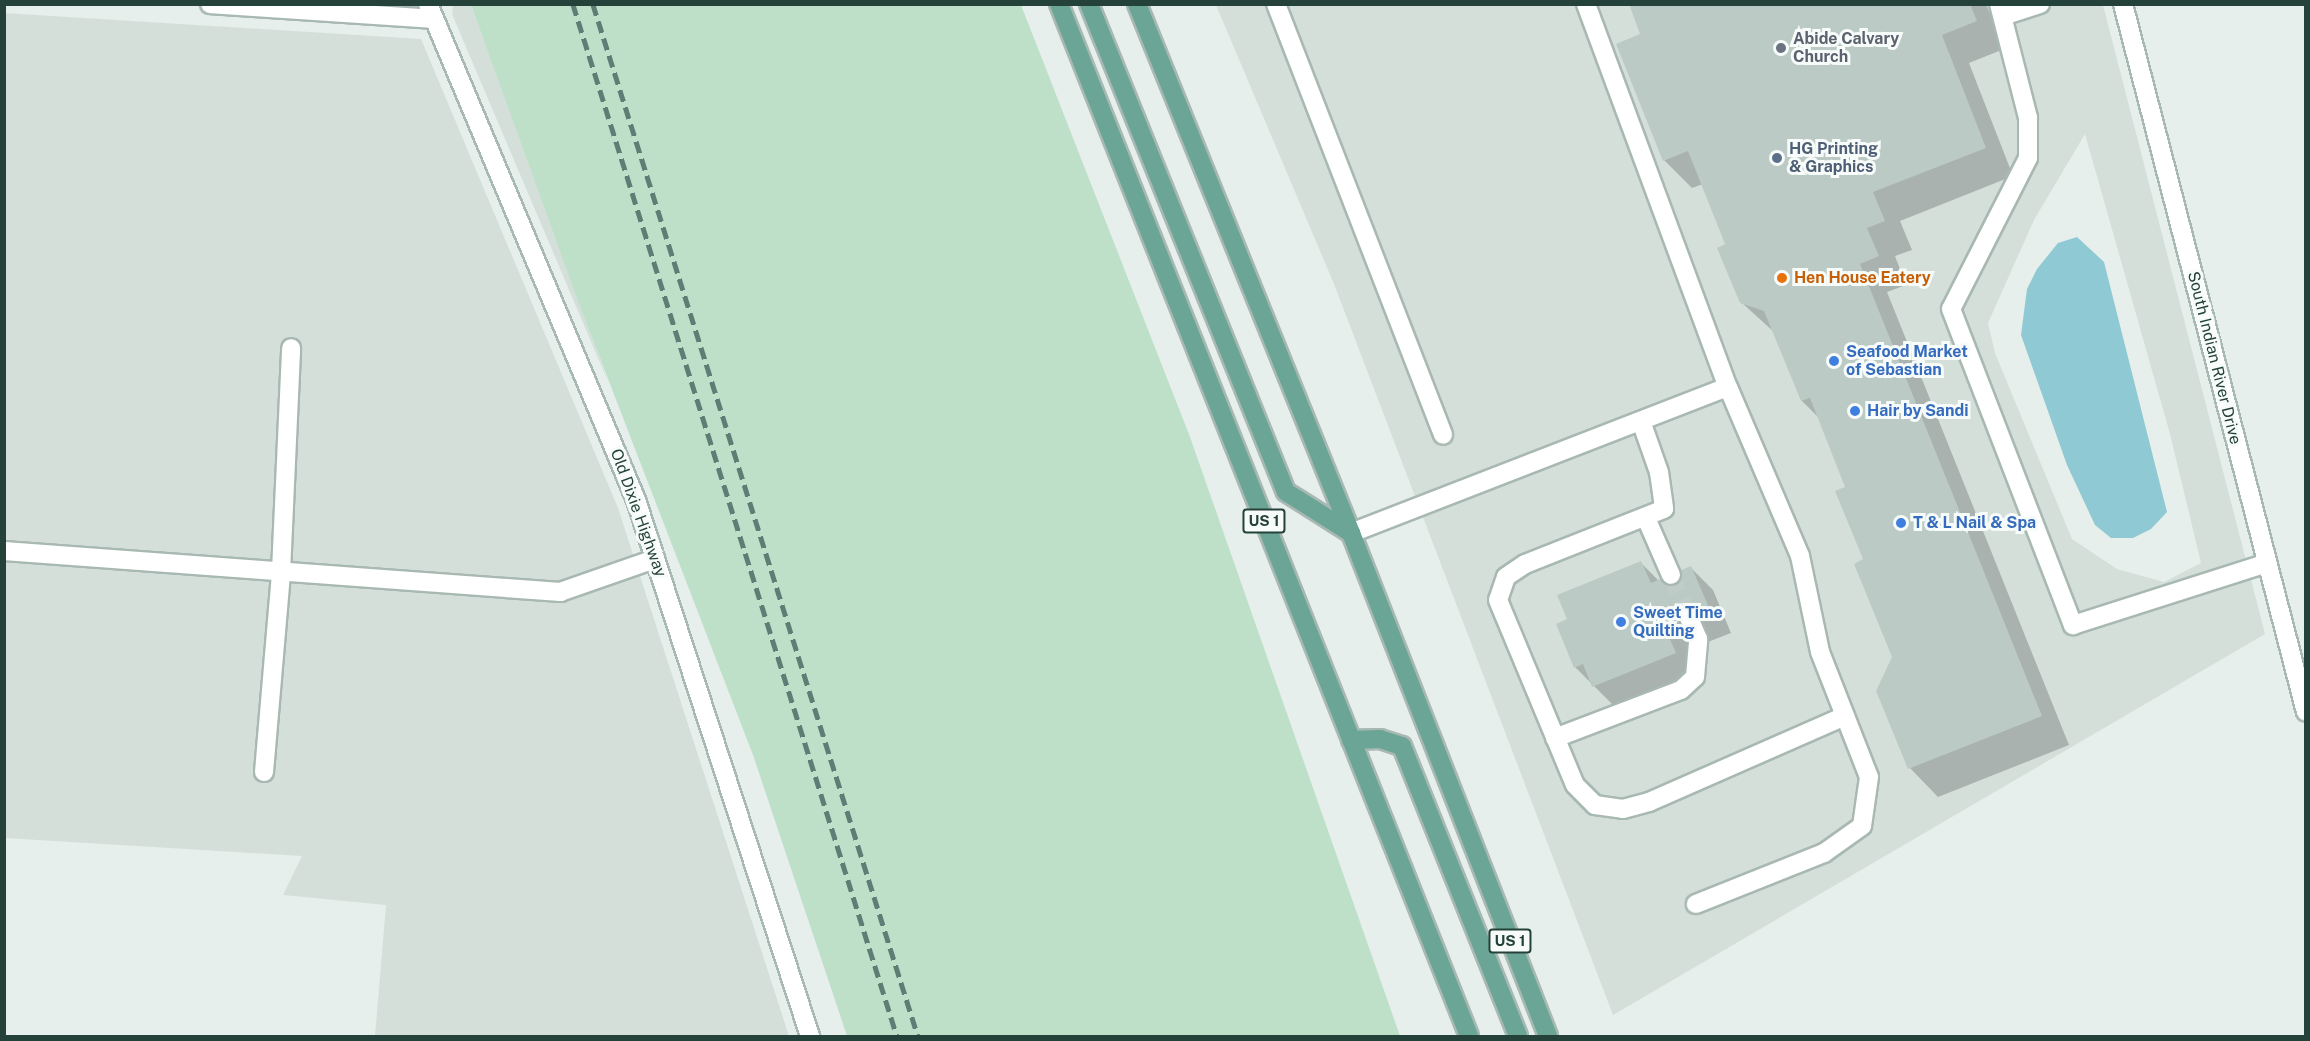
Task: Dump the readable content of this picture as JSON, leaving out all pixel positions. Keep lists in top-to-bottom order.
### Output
{
  "streets": {
    "main road": ["US 1"],
    "street": ["South Indian River Drive", "Old Dixie Highway"]
  },
  "places": [
    "Abide Calvary Church",
    "HG Printing & Graphics",
    "Hen House Eatery",
    "Seafood Market of Sebastian",
    "Hair by Sandi",
    "T & L Nail & Spa",
    "Sweet Time Quilting"
  ]
}
